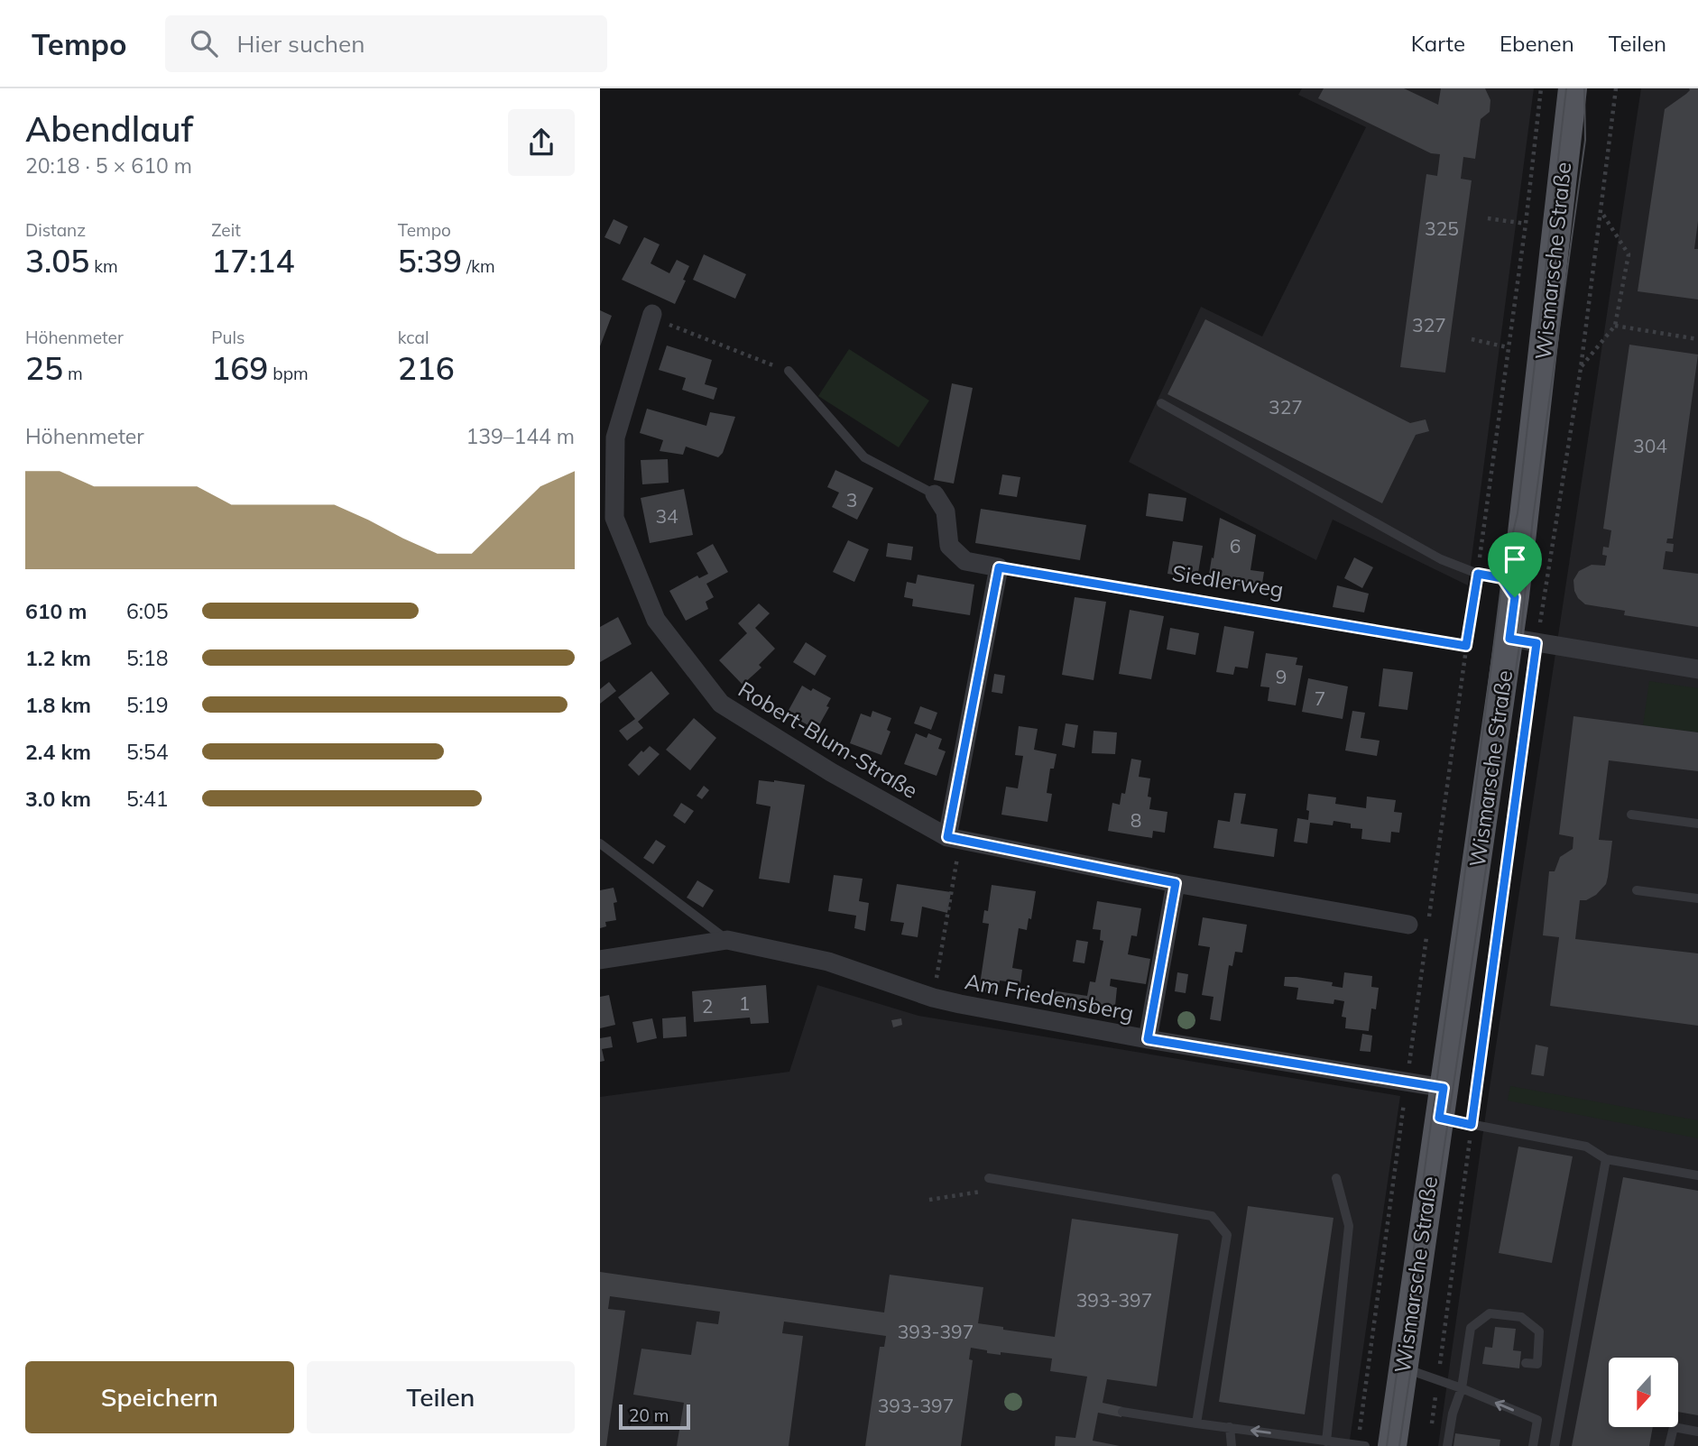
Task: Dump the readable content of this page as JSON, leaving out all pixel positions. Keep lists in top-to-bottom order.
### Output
{
  "streets": {
    "main road": ["Wismarsche Straße"],
    "street": ["Siedlerweg", "Robert-Blum-Straße", "Am Friedensberg"]
  },
  "crossings": [
    ["Wismarsche Straße", "Am Friedensberg"]
  ],
  "house_numbers": [
    "325",
    "327",
    "327",
    "304",
    "3",
    "34",
    "6",
    "9",
    "7",
    "8",
    "1",
    "2",
    "393-397",
    "393-397",
    "393-397"
  ],
  "scale_bar": "20 m",
  "north": "bottom",
  "page": {
    "header": "Tempo",
    "search": "Hier suchen",
    "nav": ["Karte", "Ebenen", "Teilen"],
    "heading": ["Abendlauf", "20:18 · 5 × 610 m"],
    "stats": [
      ["Distanz", "3.05 km"],
      ["Zeit", "17:14"],
      ["Tempo", "5:39 /km"],
      ["Höhenmeter", "25 m"],
      ["Puls", "169 bpm"],
      ["kcal", "216"]
    ],
    "chart": ["Höhenmeter", "139–144 m"],
    "list": [
      {
        "name": "610 m",
        "note": "6:05"
      },
      {
        "name": "1.2 km",
        "note": "5:18"
      },
      {
        "name": "1.8 km",
        "note": "5:19"
      },
      {
        "name": "2.4 km",
        "note": "5:54"
      },
      {
        "name": "3.0 km",
        "note": "5:41"
      }
    ],
    "buttons": ["Speichern", "Teilen"],
    "scale": "20 m"
  }
}
